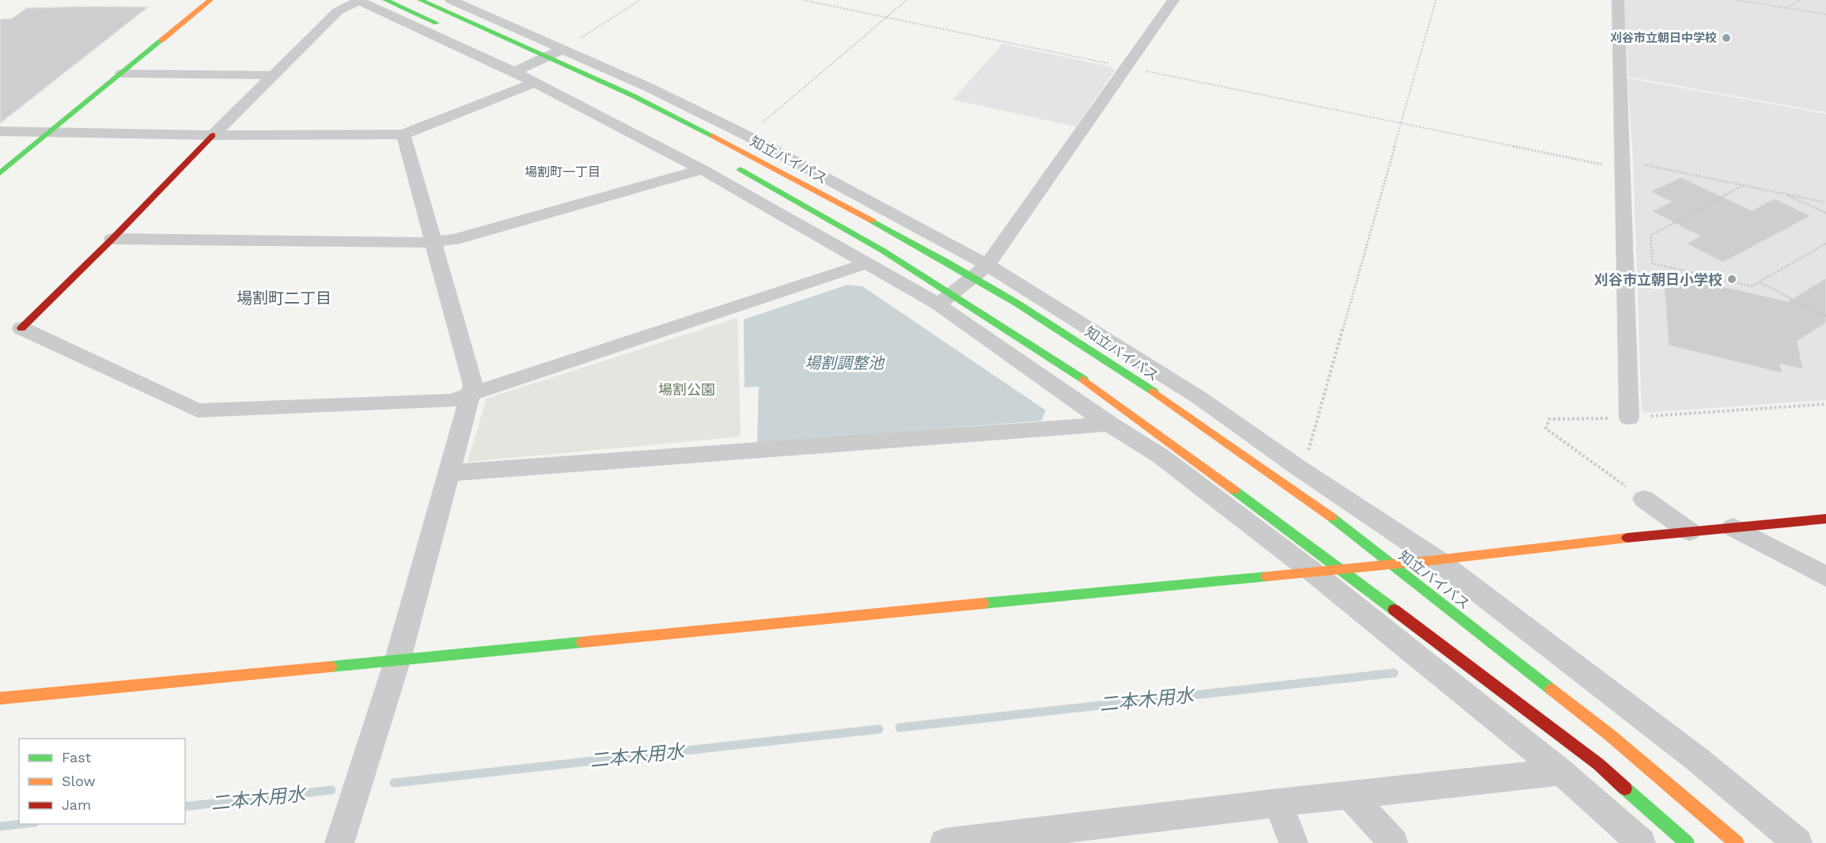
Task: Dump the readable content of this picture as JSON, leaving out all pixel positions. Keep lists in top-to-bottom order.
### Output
{
  "streets": {
    "main road": ["知立バイパス"]
  },
  "districts": ["場割町一丁目", "場割町二丁目"],
  "water": ["場割調整池", "二本木用水"],
  "parks": ["場割公園"],
  "places": ["刈谷市立朝日中学校", "刈谷市立朝日小学校"],
  "legend": ["Fast", "Slow", "Jam"]
}
